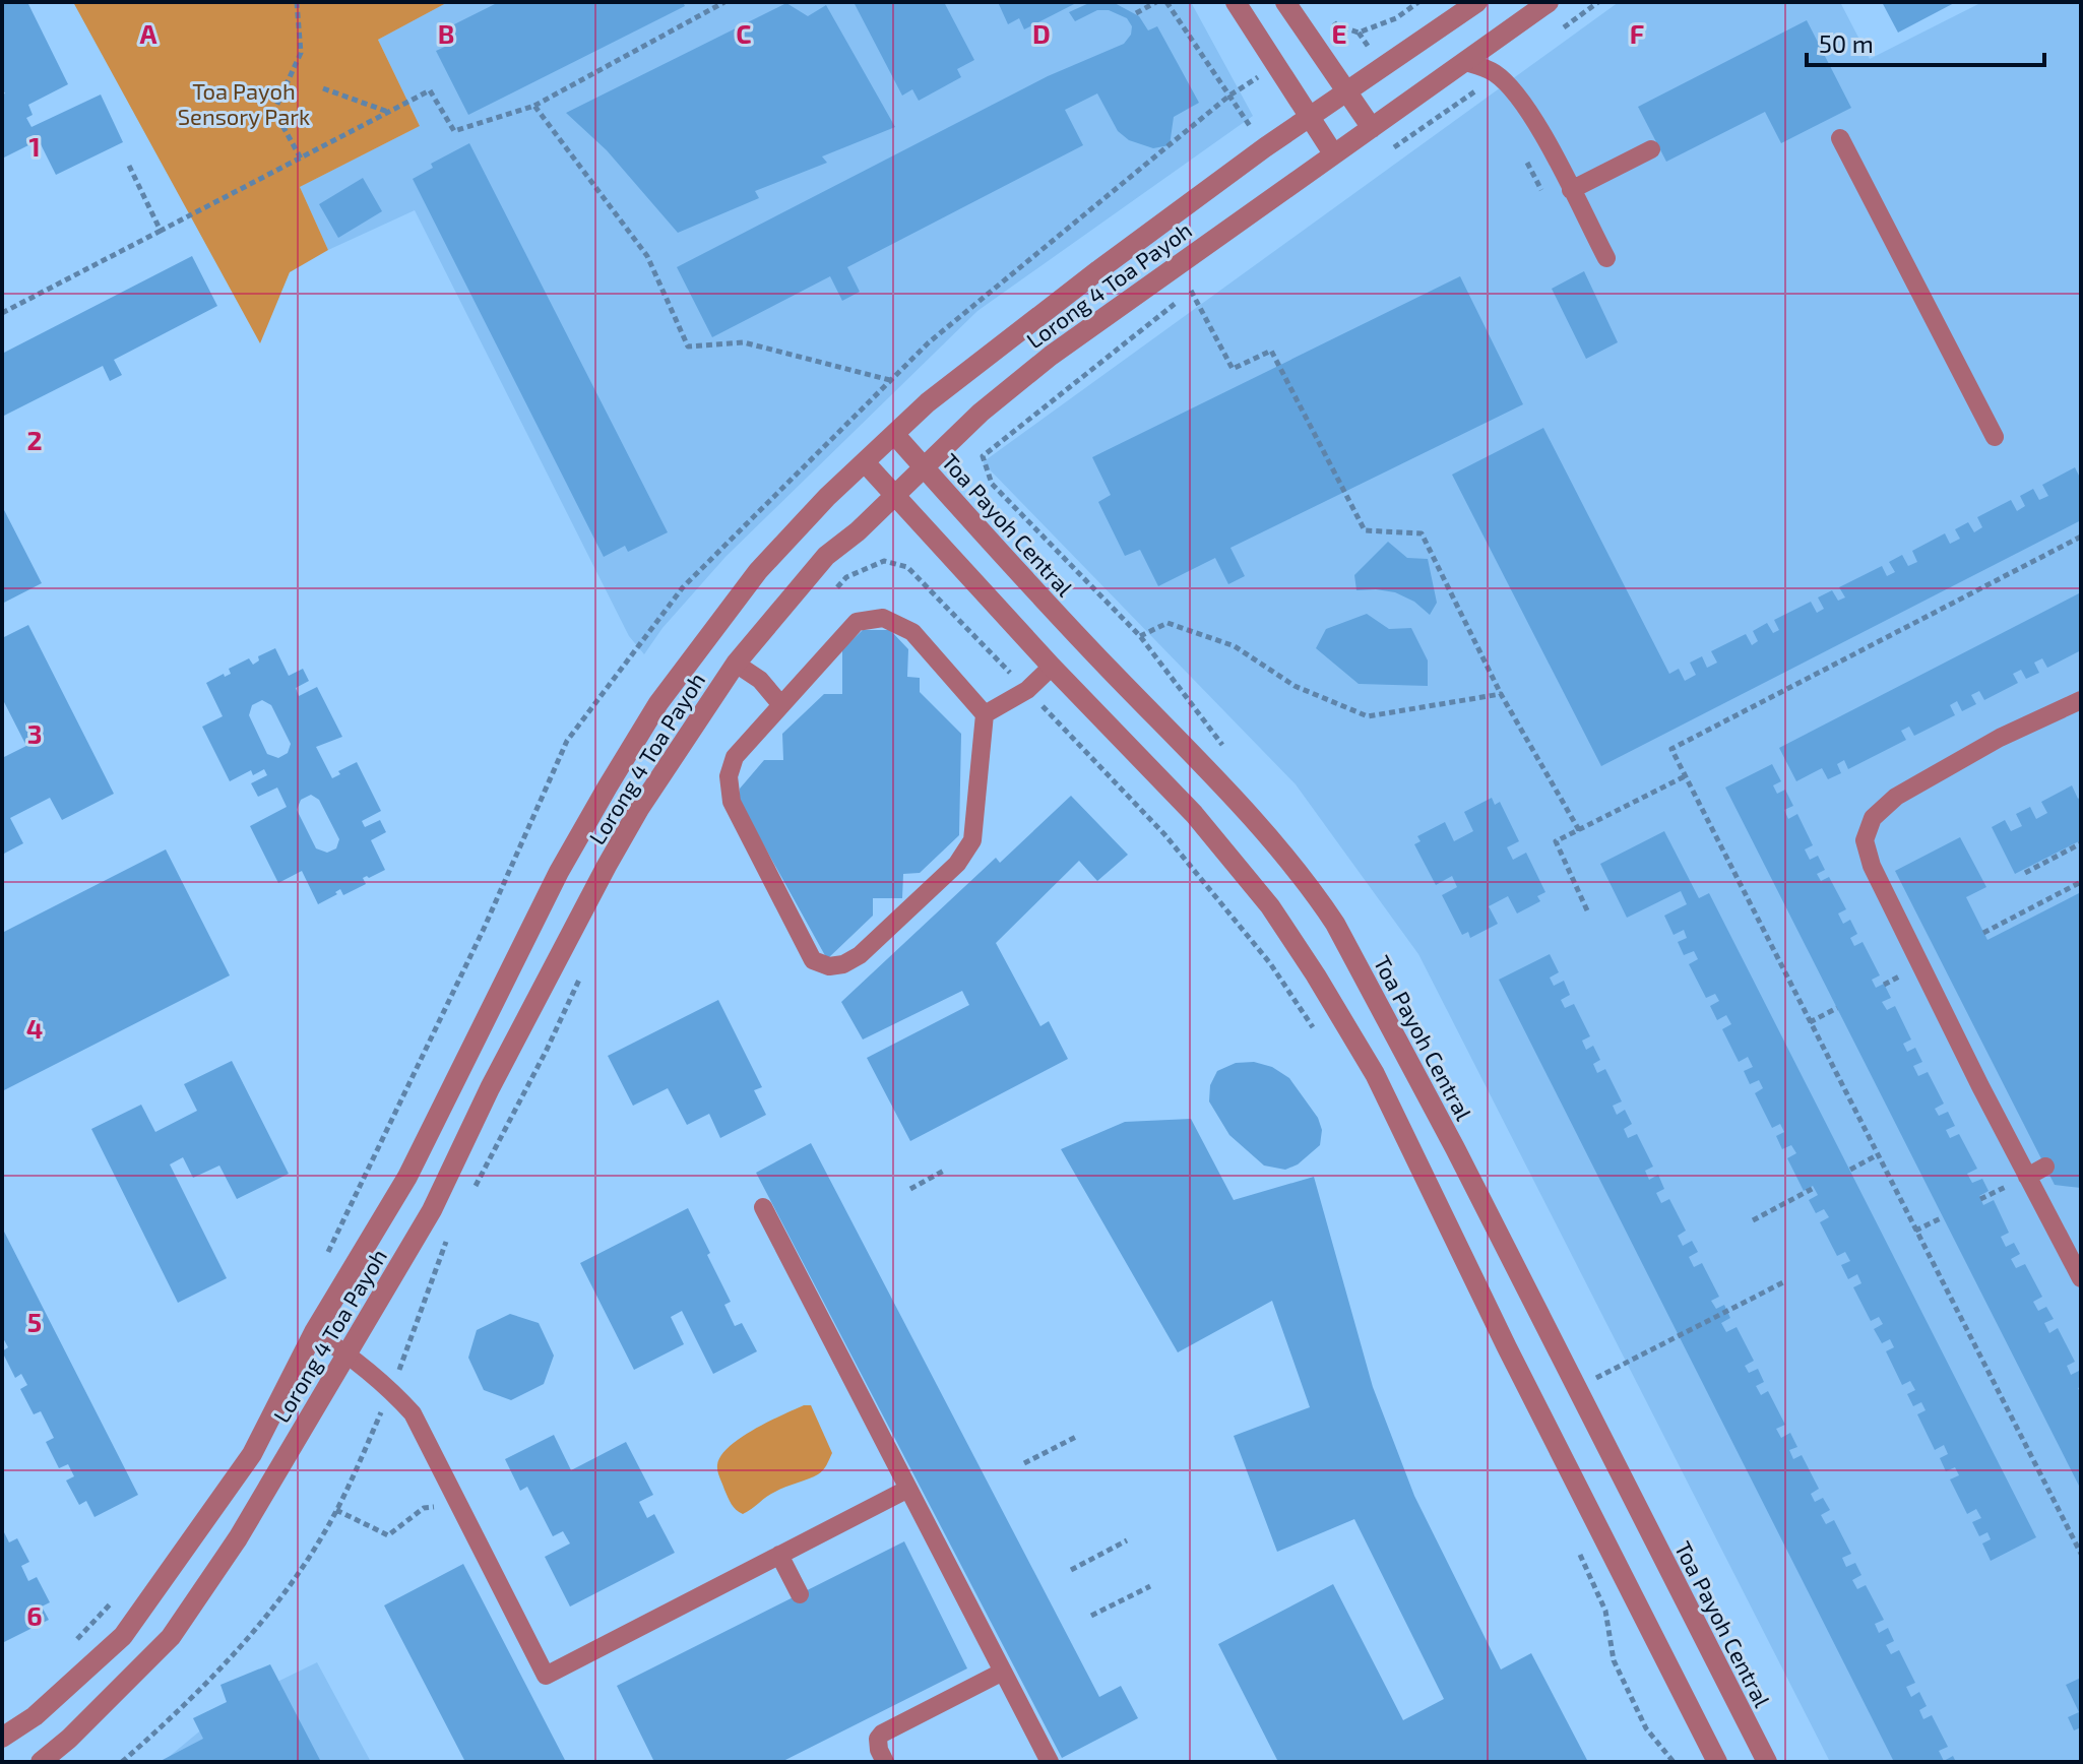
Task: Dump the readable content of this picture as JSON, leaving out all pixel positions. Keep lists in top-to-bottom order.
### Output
{
  "streets": {
    "street": ["Lorong 4 Toa Payoh", "Toa Payoh Central"]
  },
  "crossings": [
    ["Lorong 4 Toa Payoh", "Toa Payoh Central"]
  ],
  "parks": ["Toa Payoh Sensory Park"],
  "scale_bar": "50 m",
  "grid": {
    "columns": [
      "A",
      "B",
      "C",
      "D",
      "E",
      "F"
    ],
    "rows": [
      "1",
      "2",
      "3",
      "4",
      "5",
      "6"
    ]
  }
}
